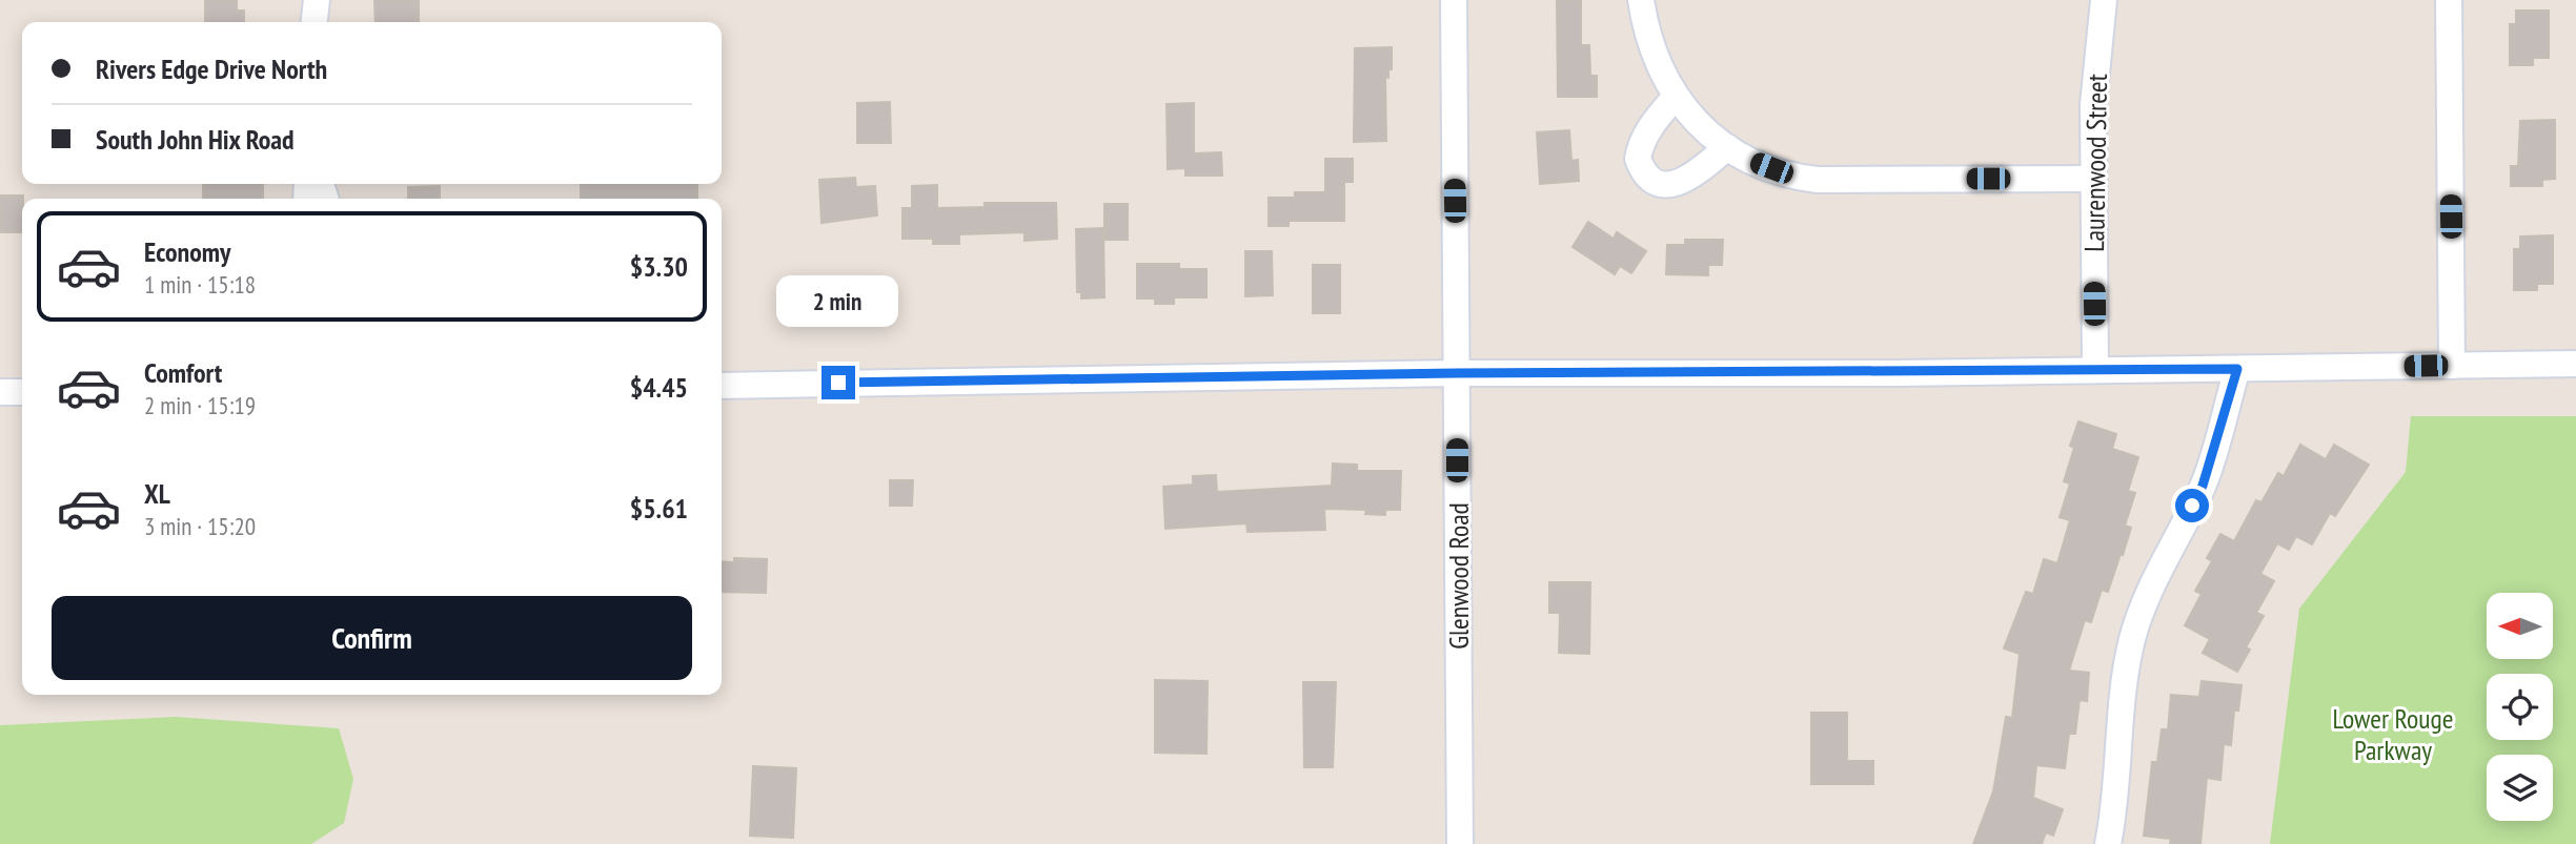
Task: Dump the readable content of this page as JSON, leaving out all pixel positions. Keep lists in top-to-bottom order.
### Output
{
  "streets": {
    "street": ["Laurenwood Street", "Glenwood Road"]
  },
  "parks": ["Lower Rouge Parkway"],
  "north": "left",
  "page": {
    "banner": ["Rivers Edge Drive North", "South John Hix Road"],
    "list": [
      {
        "name": "Economy",
        "note": "1 min · 15:18",
        "value": "$3.30"
      },
      {
        "name": "Comfort",
        "note": "2 min · 15:19",
        "value": "$4.45"
      },
      {
        "name": "XL",
        "note": "3 min · 15:20",
        "value": "$5.61"
      }
    ],
    "bubble": "2 min",
    "buttons": "Confirm"
  }
}
